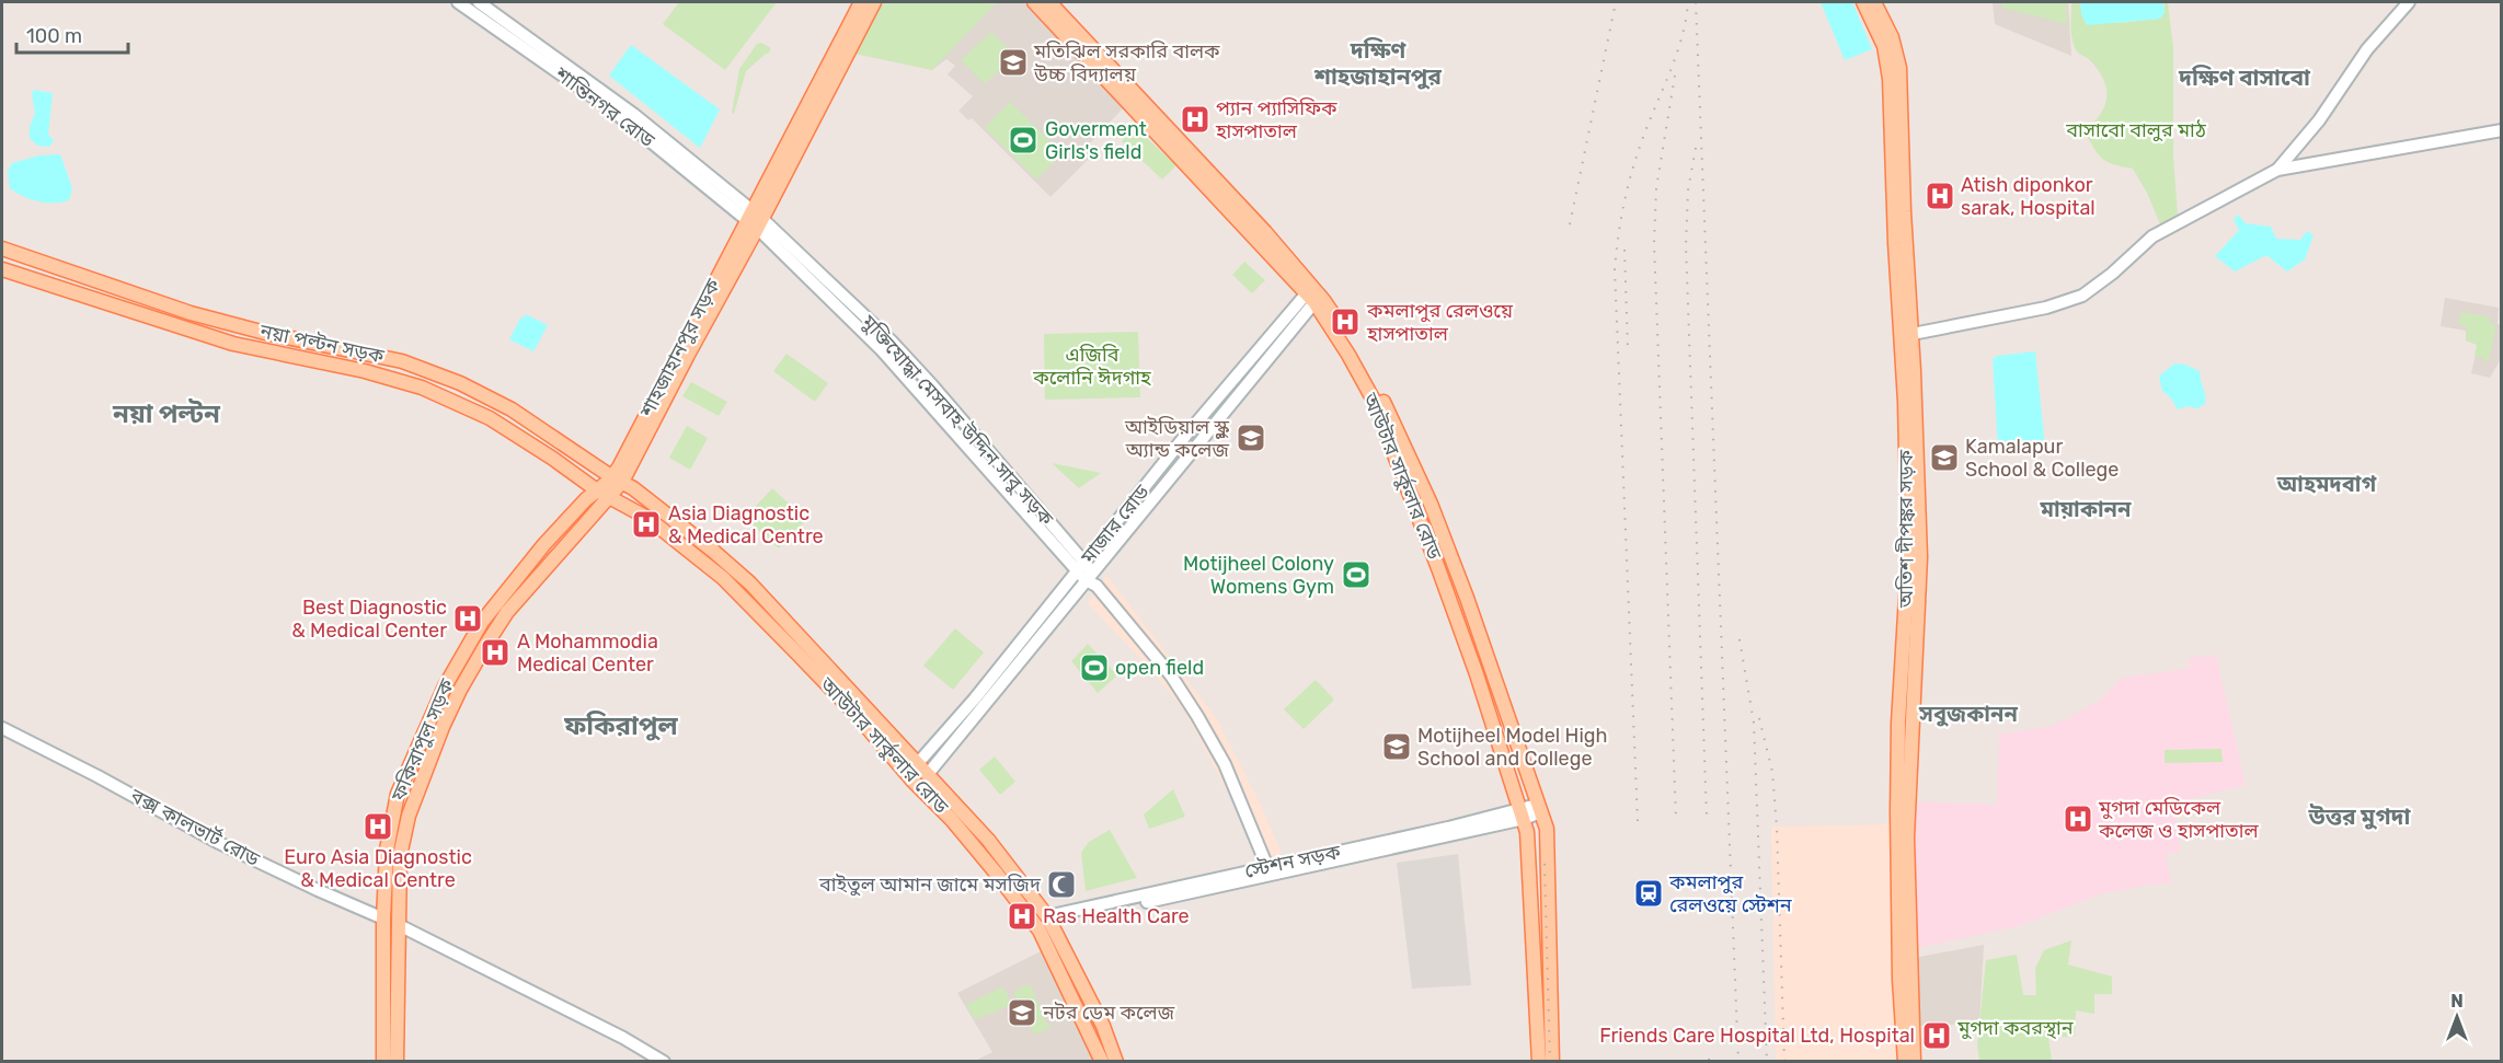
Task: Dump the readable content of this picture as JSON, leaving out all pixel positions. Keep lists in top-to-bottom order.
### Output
{
  "streets": {
    "main road": [
      "শান্তিনগর রোড",
      "নয়া পল্টন সড়ক",
      "শাহজাহানপুর সড়ক",
      "মুক্তিযোদ্ধা মেসবাহ উদ্দিন সাবু সড়ক",
      "আউটার সার্কুলার রোড",
      "মাজার রোড",
      "অতিশ দীপঙ্কর সড়ক",
      "ফকিরাপুল সড়ক",
      "বক্স কালভার্ট রোড",
      "স্টেশন সড়ক"
    ]
  },
  "crossings": [
    ["শান্তিনগর রোড", "শাহজাহানপুর সড়ক"],
    ["শান্তিনগর রোড", "মুক্তিযোদ্ধা মেসবাহ উদ্দিন সাবু সড়ক"],
    ["নয়া পল্টন সড়ক", "শাহজাহানপুর সড়ক"],
    ["নয়া পল্টন সড়ক", "আউটার সার্কুলার রোড"],
    ["নয়া পল্টন সড়ক", "ফকিরাপুল সড়ক"],
    ["শাহজাহানপুর সড়ক", "মুক্তিযোদ্ধা মেসবাহ উদ্দিন সাবু সড়ক"],
    ["শাহজাহানপুর সড়ক", "আউটার সার্কুলার রোড"],
    ["শাহজাহানপুর সড়ক", "ফকিরাপুল সড়ক"],
    ["মুক্তিযোদ্ধা মেসবাহ উদ্দিন সাবু সড়ক", "মাজার রোড"],
    ["মুক্তিযোদ্ধা মেসবাহ উদ্দিন সাবু সড়ক", "স্টেশন সড়ক"],
    ["আউটার সার্কুলার রোড", "মাজার রোড"],
    ["আউটার সার্কুলার রোড", "ফকিরাপুল সড়ক"],
    ["আউটার সার্কুলার রোড", "স্টেশন সড়ক"],
    ["ফকিরাপুল সড়ক", "বক্স কালভার্ট রোড"]
  ],
  "districts": [
    "দক্ষিণ শাহজাহানপুর",
    "দক্ষিণ বাসাবো",
    "নয়া পল্টন",
    "আহমদবাগ",
    "মায়াকানন",
    "সবুজকানন",
    "ফকিরাপুল",
    "উত্তর মুগদা"
  ],
  "parks": ["বাসাবো বালুর মাঠ", "এজিবি কলোনি ঈদগাহ", "মুগদা কবরস্থান"],
  "places": {
    "school or university": [
      "মতিঝিল সরকারি বালক উচ্চ বিদ্যালয়",
      "আইডিয়াল স্কুল অ্যান্ড কলেজ",
      "Kamalapur School & College",
      "Motijheel Model High School and College",
      "নটর ডেম কলেজ"
    ],
    "hospital": [
      "প্যান প্যাসিফিক হাসপাতাল",
      "Atish diponkor sarak, Hospital",
      "কমলাপুর রেলওয়ে হাসপাতাল",
      "Asia Diagnostic & Medical Centre",
      "Best Diagnostic & Medical Center",
      "A Mohammodia Medical Center",
      "মুগদা মেডিকেল কলেজ ও হাসপাতাল",
      "Euro Asia Diagnostic & Medical Centre",
      "Ras Health Care",
      "Friends Care Hospital Ltd, Hospital"
    ],
    "sports": ["Goverment Girls's field", "Motijheel Colony Womens Gym", "open field"],
    "mosque": ["বাইতুল আমান জামে মসজিদ"],
    "station": ["কমলাপুর রেলওয়ে স্টেশন"]
  },
  "scale_bar": "100 m",
  "north": "top"
}
